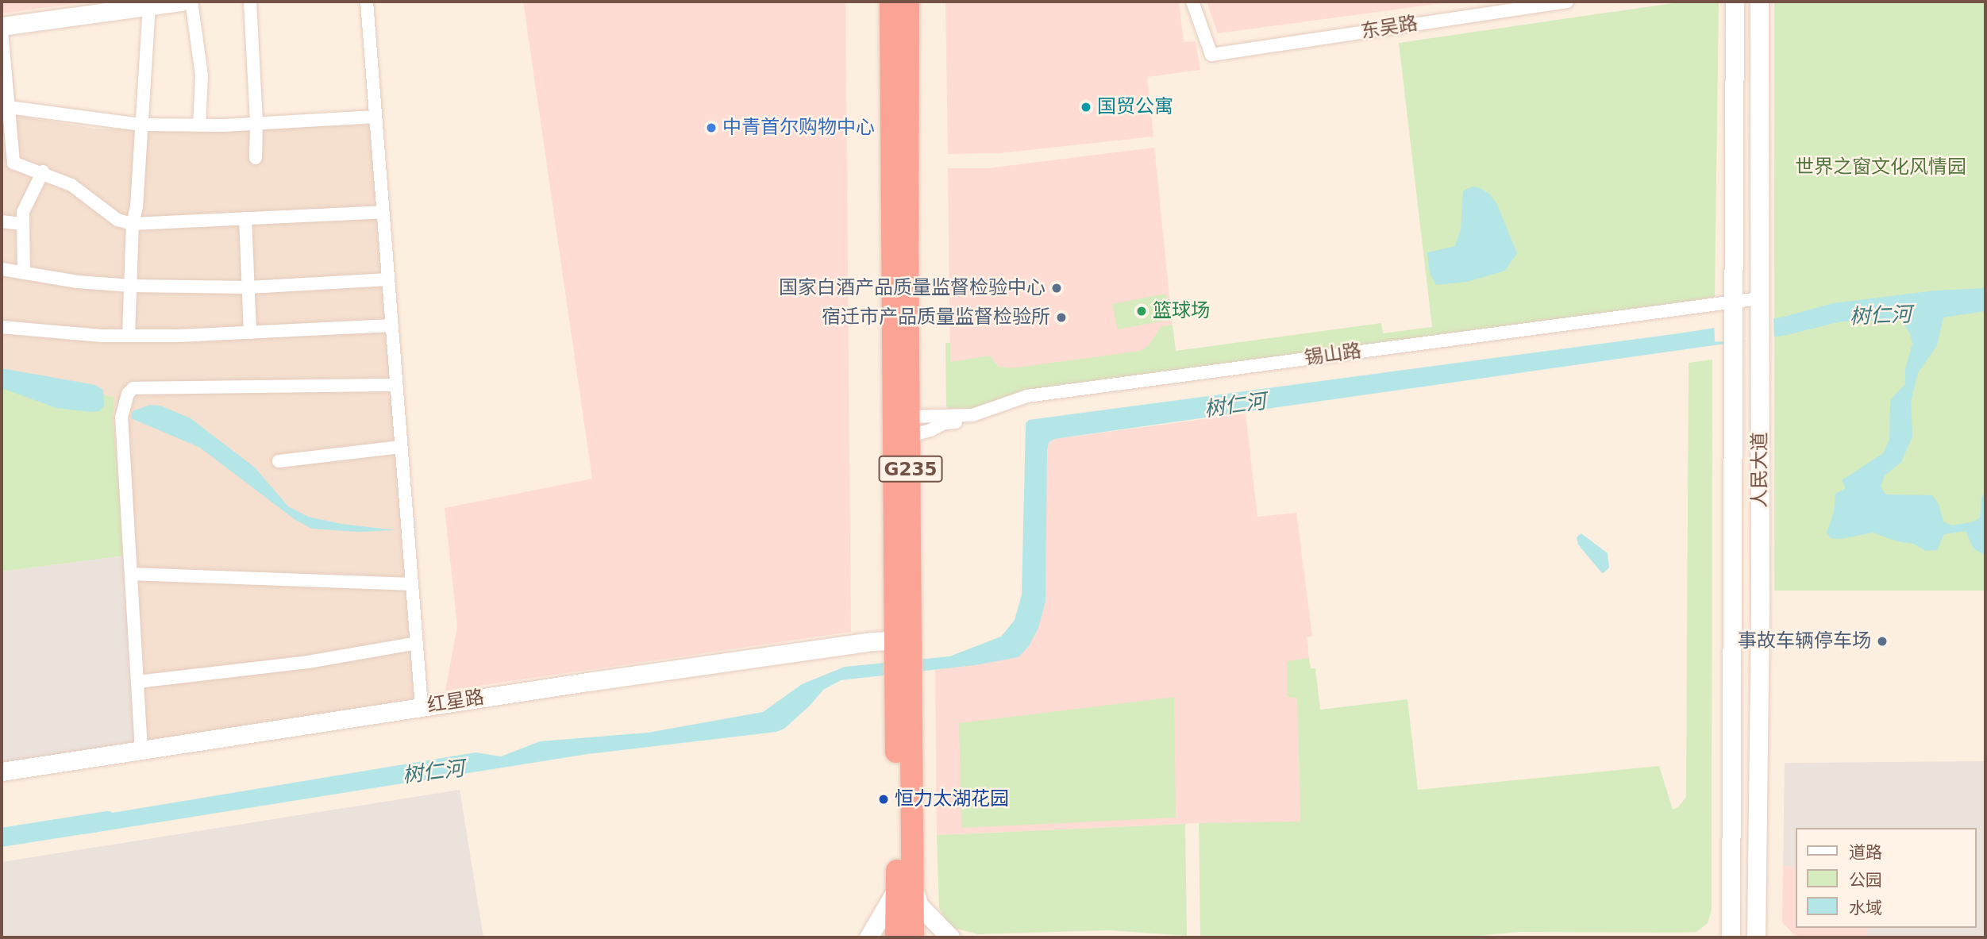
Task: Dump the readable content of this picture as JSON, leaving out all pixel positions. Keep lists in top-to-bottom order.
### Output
{
  "streets": {
    "highway": ["G235"],
    "main road": ["人民大道", "红星路"],
    "street": ["东吴路", "锡山路"]
  },
  "crossings": [
    ["锡山路", "G235"],
    ["锡山路", "人民大道"],
    ["G235", "红星路"]
  ],
  "water": ["树仁河"],
  "parks": ["世界之窗文化风情园"],
  "places": [
    "国贸公寓",
    "中青首尔购物中心",
    "国家白酒产品质量监督检验中心",
    "篮球场",
    "宿迁市产品质量监督检验所",
    "事故车辆停车场",
    "恒力太湖花园"
  ],
  "legend": ["道路", "公园", "水域"]
}
